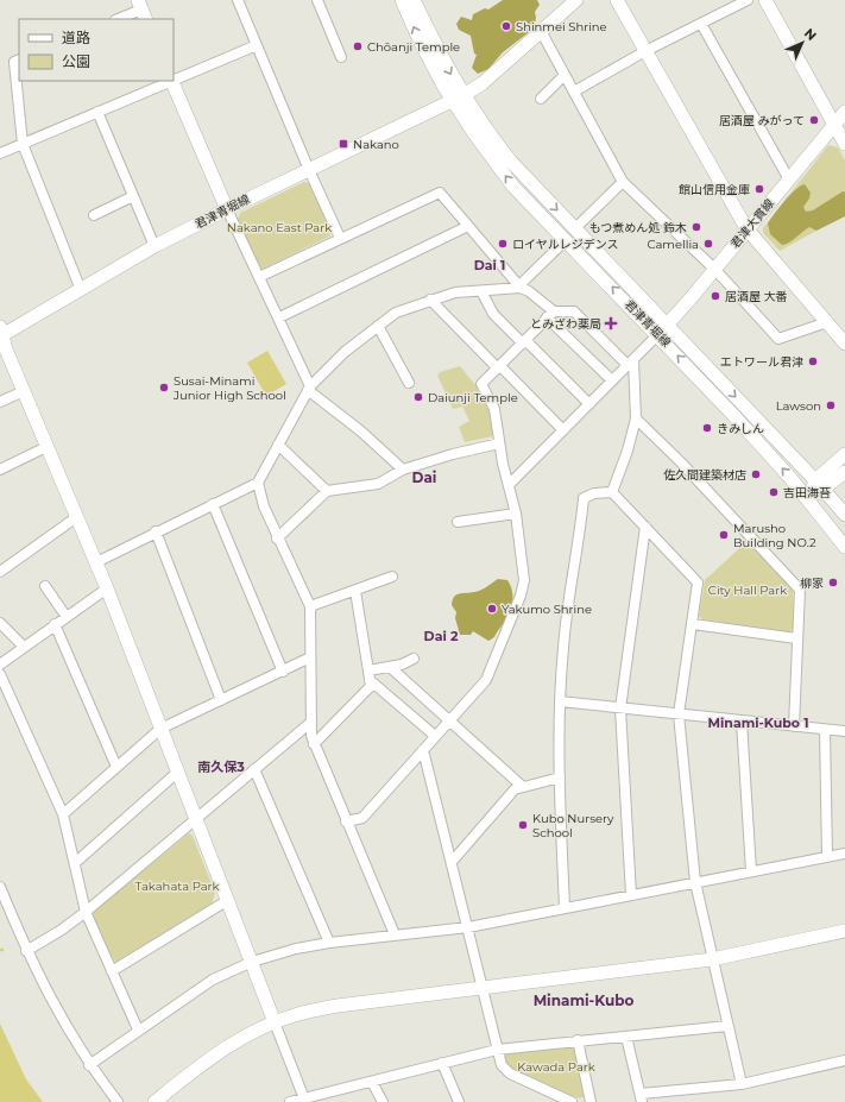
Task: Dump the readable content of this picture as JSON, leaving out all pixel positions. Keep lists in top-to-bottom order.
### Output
{
  "streets": {
    "street": ["君津青堀線", "君津大貫線"]
  },
  "crossings": [
    ["君津青堀線", "君津大貫線"]
  ],
  "districts": [
    "Dai 1",
    "Dai",
    "Dai 2",
    "Minami-Kubo 1",
    "南久保3",
    "Minami-Kubo"
  ],
  "parks": [
    "Nakano East Park",
    "City Hall Park",
    "Takahata Park",
    "Kawada Park"
  ],
  "places": {
    "other": [
      "Shinmei Shrine",
      "Chōanji Temple",
      "居酒屋 みがって",
      "館山信用金庫",
      "もつ煮めん処 鈴木",
      "ロイヤルレジデンス",
      "Camellia",
      "居酒屋 大番",
      "エトワール君津",
      "Susai-Minami Junior High School",
      "Daiunji Temple",
      "Lawson",
      "きみしん",
      "佐久間建築材店",
      "吉田海苔",
      "Marusho Building NO.2",
      "柳家",
      "Yakumo Shrine",
      "Kubo Nursery School"
    ],
    "transit": ["Nakano"],
    "health": ["とみざわ薬局"]
  },
  "legend": ["道路", "公園"],
  "north": "top right"
}
